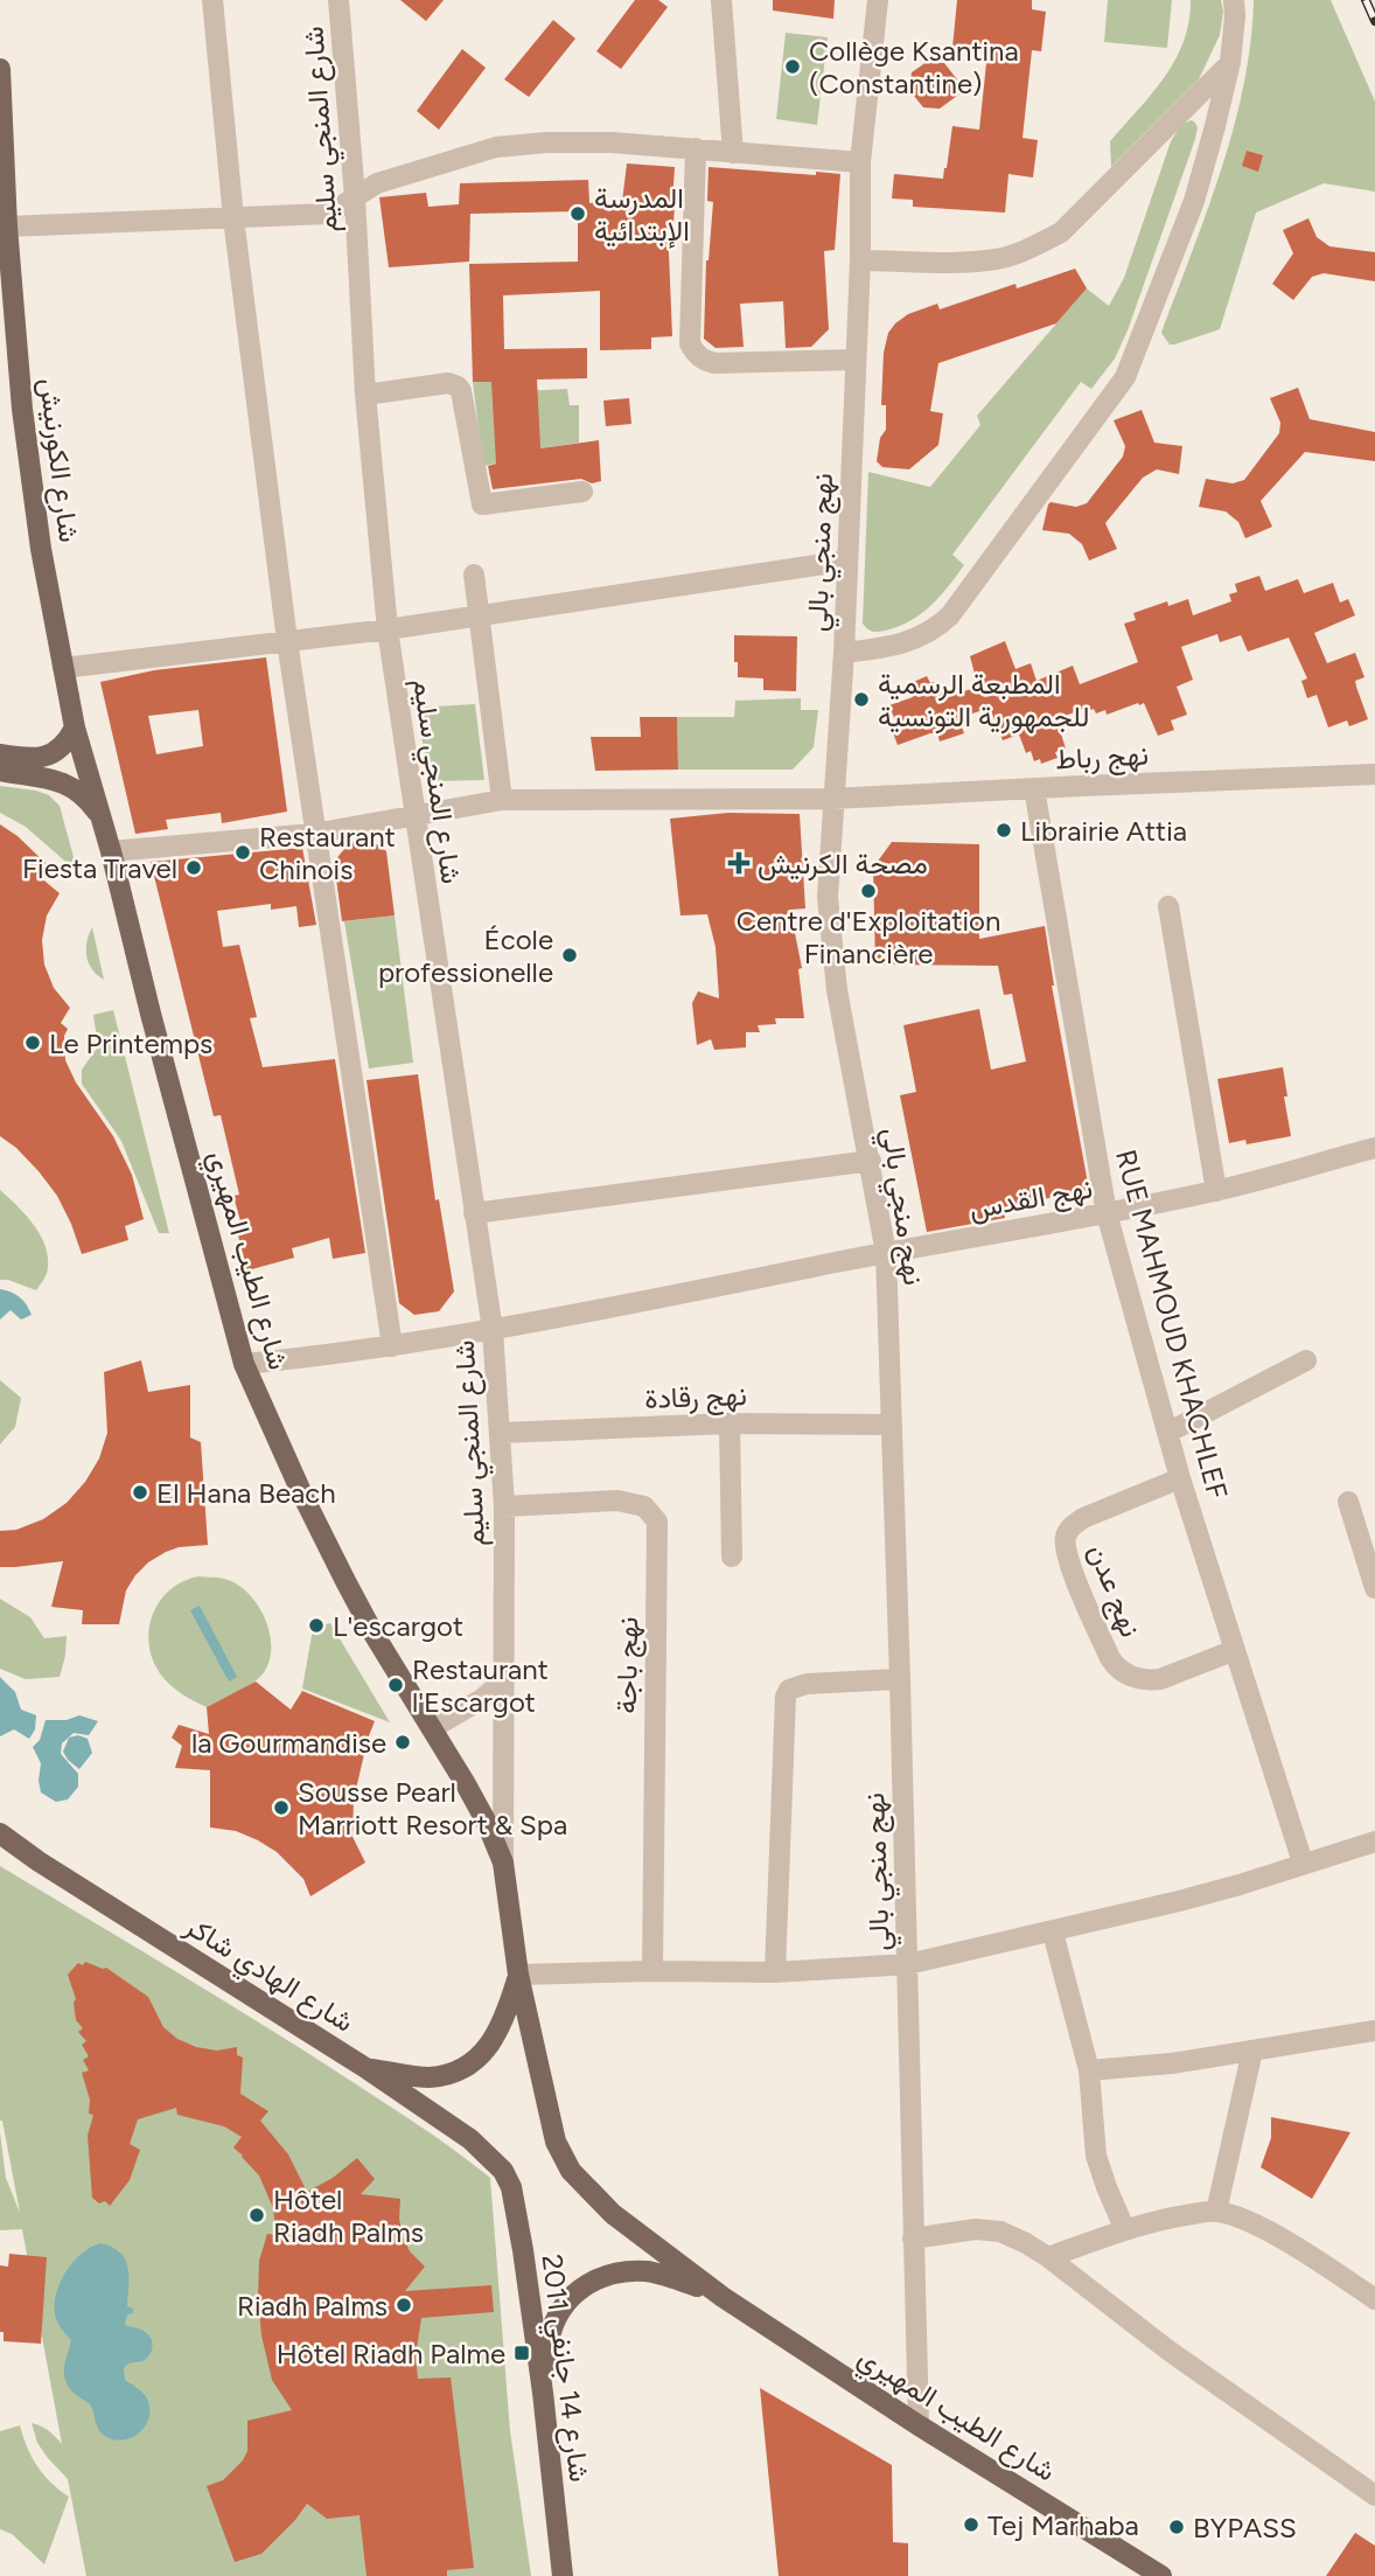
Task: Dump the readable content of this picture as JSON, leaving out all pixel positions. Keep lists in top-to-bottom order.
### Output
{
  "streets": {
    "main road": [
      "شارع الكورنيش",
      "شارع الطيب المهيري",
      "شارع الهادي شاكر",
      "شارع 14 جانفي 2011"
    ],
    "street": [
      "شارع المنجي سليم",
      "نهج منجي بالي",
      "نهج رباط",
      "نهج القدس",
      "RUE MAHMOUD KHACHLEF",
      "نهج رقادة",
      "نهج عدن",
      "نهج باجة"
    ]
  },
  "crossings": [
    ["شارع المنجي سليم", "نهج رباط"],
    ["شارع المنجي سليم", "نهج القدس"],
    ["شارع المنجي سليم", "شارع الطيب المهيري"],
    ["شارع المنجي سليم", "نهج رقادة"],
    ["شارع المنجي سليم", "نهج باجة"],
    ["شارع الكورنيش", "نهج رباط"],
    ["شارع الكورنيش", "شارع الطيب المهيري"],
    ["نهج منجي بالي", "نهج رباط"],
    ["نهج منجي بالي", "نهج القدس"],
    ["نهج منجي بالي", "شارع الطيب المهيري"],
    ["نهج منجي بالي", "نهج رقادة"],
    ["نهج رباط", "شارع الطيب المهيري"],
    ["نهج رباط", "RUE MAHMOUD KHACHLEF"],
    ["نهج القدس", "شارع الطيب المهيري"],
    ["نهج القدس", "RUE MAHMOUD KHACHLEF"],
    ["RUE MAHMOUD KHACHLEF", "نهج عدن"],
    ["شارع الهادي شاكر", "شارع 14 جانفي 2011"]
  ],
  "places": {
    "other": [
      "Collège Ksantina (Constantine)",
      "المدرسة الإبتدائية",
      "المطبعة الرسمية للجمهورية التونسية",
      "Librairie Attia",
      "Restaurant Chinois",
      "Fiesta Travel",
      "Centre d'Exploitation Financière",
      "École professionelle",
      "Le Printemps",
      "El Hana Beach",
      "L'escargot",
      "Restaurant l'Escargot",
      "la Gourmandise",
      "Sousse Pearl Marriott Resort & Spa",
      "Hôtel Riadh Palms",
      "Riadh Palms",
      "Tej Marhaba",
      "BYPASS"
    ],
    "health": ["مصحة الكرنيش"],
    "transit": ["Hôtel Riadh Palme"]
  }
}
